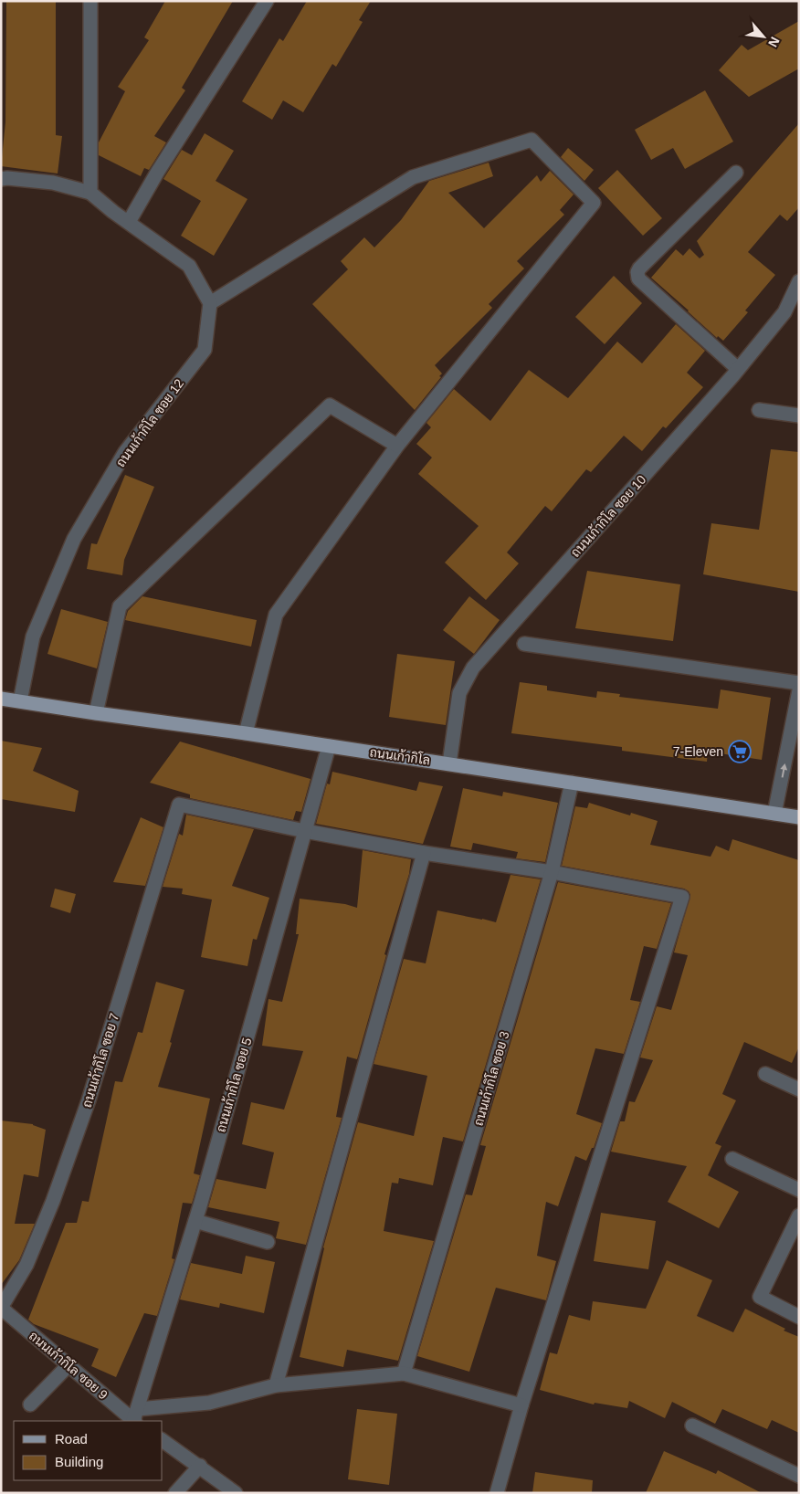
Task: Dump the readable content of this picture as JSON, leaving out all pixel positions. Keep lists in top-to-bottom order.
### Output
{
  "streets": {
    "main road": ["ถนนเก้ากิโล"],
    "street": [
      "ถนนเก้ากิโล ซอย 12",
      "ถนนเก้ากิโล ซอย 10",
      "ถนนเก้ากิโล ซอย 7",
      "ถนนเก้ากิโล ซอย 3",
      "ถนนเก้ากิโล ซอย 5",
      "ถนนเก้ากิโล ซอย 9"
    ]
  },
  "crossings": [
    ["ถนนเก้ากิโล ซอย 12", "ถนนเก้ากิโล"],
    ["ถนนเก้ากิโล ซอย 10", "ถนนเก้ากิโล"],
    ["ถนนเก้ากิโล", "ถนนเก้ากิโล ซอย 3"],
    ["ถนนเก้ากิโล", "ถนนเก้ากิโล ซอย 5"],
    ["ถนนเก้ากิโล ซอย 7", "ถนนเก้ากิโล ซอย 5"],
    ["ถนนเก้ากิโล ซอย 7", "ถนนเก้ากิโล ซอย 9"],
    ["ถนนเก้ากิโล ซอย 5", "ถนนเก้ากิโล ซอย 9"]
  ],
  "places": {
    "supermarket": ["7-Eleven"]
  },
  "legend": ["Road", "Building"],
  "north": "bottom right"
}
